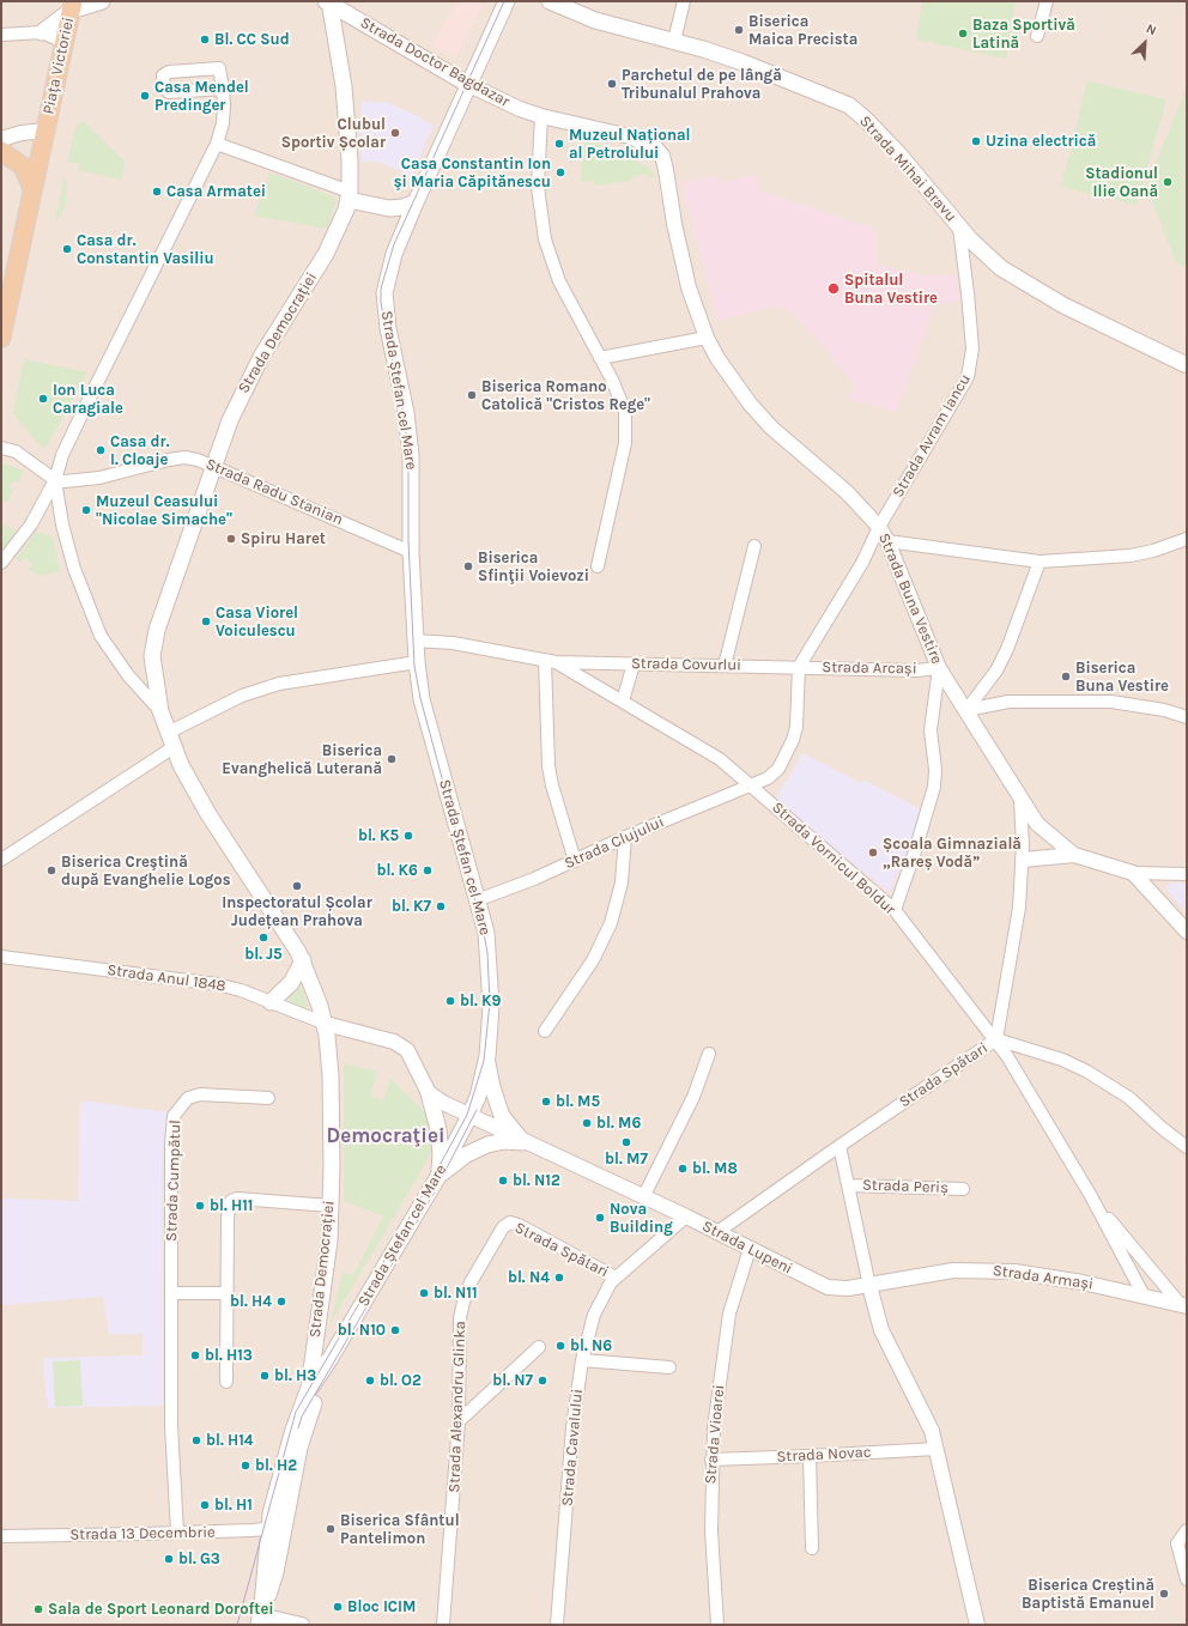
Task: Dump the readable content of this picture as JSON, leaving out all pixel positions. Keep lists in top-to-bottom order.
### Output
{
  "streets": {
    "main road": [
      "Strada Doctor Bagdazar",
      "Piața Victoriei",
      "Strada Mihai Bravu",
      "Strada Democrației",
      "Strada Ștefan cel Mare"
    ],
    "street": [
      "Strada Avram Iancu",
      "Strada Radu Stanian",
      "Strada Buna Vestire",
      "Strada Covurlui",
      "Strada Arcași",
      "Strada Clujului",
      "Strada Vornicul Boldur",
      "Strada Anul 1848",
      "Strada Spătari",
      "Strada Cumpătul",
      "Strada Periș",
      "Strada Lupeni",
      "Strada Armași",
      "Strada Alexandru Glinka",
      "Strada Vioarei",
      "Strada Cavalului",
      "Strada Novac",
      "Strada 13 Decembrie"
    ]
  },
  "crossings": [
    ["Strada Doctor Bagdazar", "Strada Ștefan cel Mare"],
    ["Strada Doctor Bagdazar", "Strada Buna Vestire"],
    ["Strada Mihai Bravu", "Strada Avram Iancu"],
    ["Strada Democrației", "Strada Ștefan cel Mare"],
    ["Strada Democrației", "Strada Radu Stanian"],
    ["Strada Democrației", "Strada Anul 1848"],
    ["Strada Democrației", "Strada 13 Decembrie"],
    ["Strada Ștefan cel Mare", "Strada Radu Stanian"],
    ["Strada Ștefan cel Mare", "Strada Covurlui"],
    ["Strada Ștefan cel Mare", "Strada Clujului"],
    ["Strada Ștefan cel Mare", "Strada Lupeni"],
    ["Strada Avram Iancu", "Strada Buna Vestire"],
    ["Strada Buna Vestire", "Strada Arcași"],
    ["Strada Buna Vestire", "Strada Spătari"],
    ["Strada Covurlui", "Strada Arcași"],
    ["Strada Covurlui", "Strada Clujului"],
    ["Strada Covurlui", "Strada Vornicul Boldur"],
    ["Strada Arcași", "Strada Clujului"],
    ["Strada Clujului", "Strada Vornicul Boldur"],
    ["Strada Vornicul Boldur", "Strada Spătari"],
    ["Strada Vornicul Boldur", "Strada Armași"],
    ["Strada Spătari", "Strada Lupeni"],
    ["Strada Spătari", "Strada Alexandru Glinka"],
    ["Strada Spătari", "Strada Cavalului"],
    ["Strada Cumpătul", "Strada 13 Decembrie"],
    ["Strada Lupeni", "Strada Armași"],
    ["Strada Lupeni", "Strada Vioarei"],
    ["Strada Vioarei", "Strada Novac"]
  ],
  "districts": ["Democraţiei"],
  "places": [
    "Biserica Maica Precista",
    "Baza Sportivă Latină",
    "Bl. CC Sud",
    "Parchetul de pe lângă Tribunalul Prahova",
    "Casa Mendel Predinger",
    "Clubul Sportiv Școlar",
    "Uzina electrică",
    "Muzeul Național al Petrolului",
    "Casa Constantin Ion şi Maria Căpitănescu",
    "Stadionul Ilie Oană",
    "Casa Armatei",
    "Casa dr. Constantin Vasiliu",
    "Spitalul Buna Vestire",
    "Biserica Romano Catolică \"Cristos Rege\"",
    "Ion Luca Caragiale",
    "Casa dr. I. Cloaje",
    "Muzeul Ceasului \"Nicolae Simache\"",
    "Spiru Haret",
    "Biserica Sfinţii Voievozi",
    "Casa Viorel Voiculescu",
    "Biserica Buna Vestire",
    "Biserica Evanghelică Luterană",
    "bl. K5",
    "Școala Gimnazială „Rareș Vodă”",
    "Biserica Creştină după Evanghelie Logos",
    "bl. K6",
    "Inspectoratul Școlar Județean Prahova",
    "bl. K7",
    "bl. J5",
    "bl. K9",
    "bl. M5",
    "bl. M6",
    "bl. M7",
    "bl. M8",
    "bl. N12",
    "bl. H11",
    "Nova Building",
    "bl. N4",
    "bl. N11",
    "bl. H4",
    "bl. N10",
    "bl. N6",
    "bl. H13",
    "bl. H3",
    "bl. O2",
    "bl. N7",
    "bl. H14",
    "bl. H2",
    "bl. H1",
    "Biserica Sfântul Pantelimon",
    "bl. G3",
    "Biserica Creștină Baptistă Emanuel",
    "Bloc ICIM",
    "Sala de Sport Leonard Doroftei"
  ],
  "north": "top right"
}
